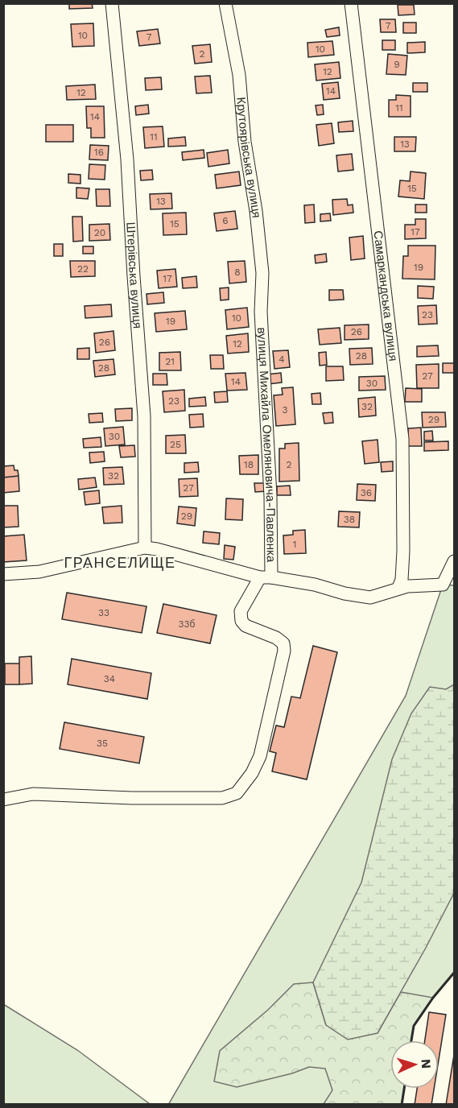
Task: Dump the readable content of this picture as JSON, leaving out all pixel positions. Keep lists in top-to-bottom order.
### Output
{
  "streets": {
    "street": [
      "Крутоярівська вулиця",
      "Штерівська вулиця",
      "Самаркандська вулиця",
      "вулиця Михайла Омеляновича-Павленка"
    ]
  },
  "crossings": [
    ["Крутоярівська вулиця", "вулиця Михайла Омеляновича-Павленка"]
  ],
  "districts": ["ГРАНСЕЛИЩЕ"],
  "house_numbers": [
    "7",
    "10",
    "7",
    "10",
    "2",
    "9",
    "12",
    "14",
    "12",
    "11",
    "14",
    "11",
    "13",
    "16",
    "15",
    "13",
    "6",
    "15",
    "17",
    "20",
    "19",
    "22",
    "8",
    "17",
    "23",
    "10",
    "19",
    "26",
    "26",
    "12",
    "28",
    "4",
    "21",
    "28",
    "27",
    "14",
    "30",
    "23",
    "32",
    "3",
    "29",
    "30",
    "25",
    "18",
    "2",
    "32",
    "27",
    "36",
    "29",
    "38",
    "1",
    "33",
    "33б",
    "34",
    "35"
  ],
  "north": "right"
}
